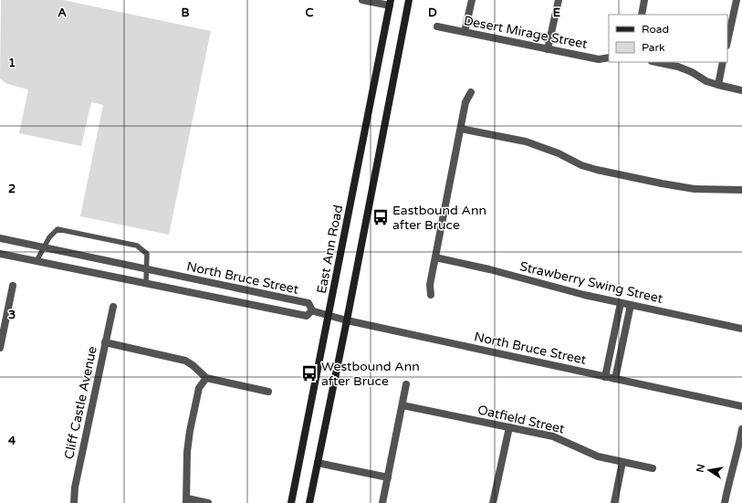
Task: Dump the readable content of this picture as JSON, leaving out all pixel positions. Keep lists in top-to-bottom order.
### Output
{
  "streets": {
    "main road": ["East Ann Road"],
    "street": [
      "Desert Mirage Street",
      "North Bruce Street",
      "Strawberry Swing Street",
      "Cliff Castle Avenue",
      "Oatfield Street"
    ]
  },
  "crossings": [
    ["East Ann Road", "North Bruce Street"]
  ],
  "places": {
    "bus stop": ["Eastbound Ann after Bruce", "Westbound Ann after Bruce"]
  },
  "legend": ["Road", "Park"],
  "north": "left",
  "grid": {
    "columns": [
      "A",
      "B",
      "C",
      "D",
      "E"
    ],
    "rows": [
      "1",
      "2",
      "3",
      "4"
    ]
  }
}
